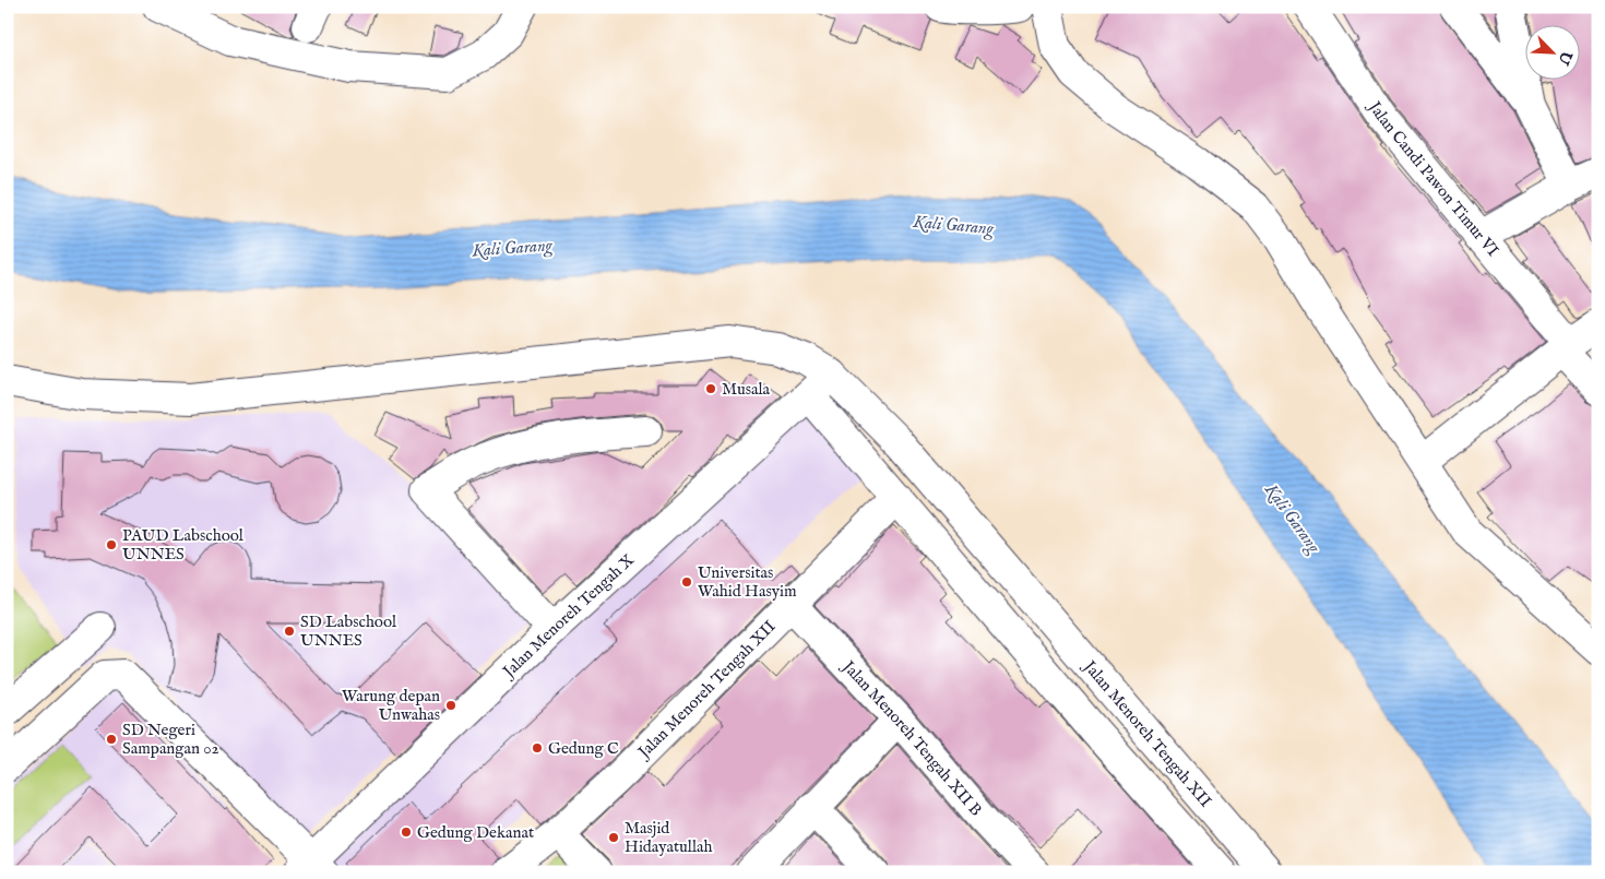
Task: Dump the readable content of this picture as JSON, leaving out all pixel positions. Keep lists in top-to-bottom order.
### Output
{
  "streets": {
    "street": [
      "Jalan Candi Pawon Timur VI",
      "Jalan Menoreh Tengah X",
      "Jalan Menoreh Tengah XII",
      "Jalan Menoreh Tengah XII B"
    ]
  },
  "crossings": [
    ["Jalan Menoreh Tengah X", "Jalan Menoreh Tengah XII"],
    ["Jalan Menoreh Tengah XII", "Jalan Menoreh Tengah XII B"]
  ],
  "water": ["Kali Garang"],
  "places": [
    "Musala",
    "PAUD Labschool UNNES",
    "Universitas Wahid Hasyim",
    "SD Labschool UNNES",
    "Warung depan Unwahas",
    "SD Negeri Sampangan 02",
    "Gedung C",
    "Gedung Dekanat",
    "Masjid Hidayatullah"
  ],
  "north": "bottom right"
}
